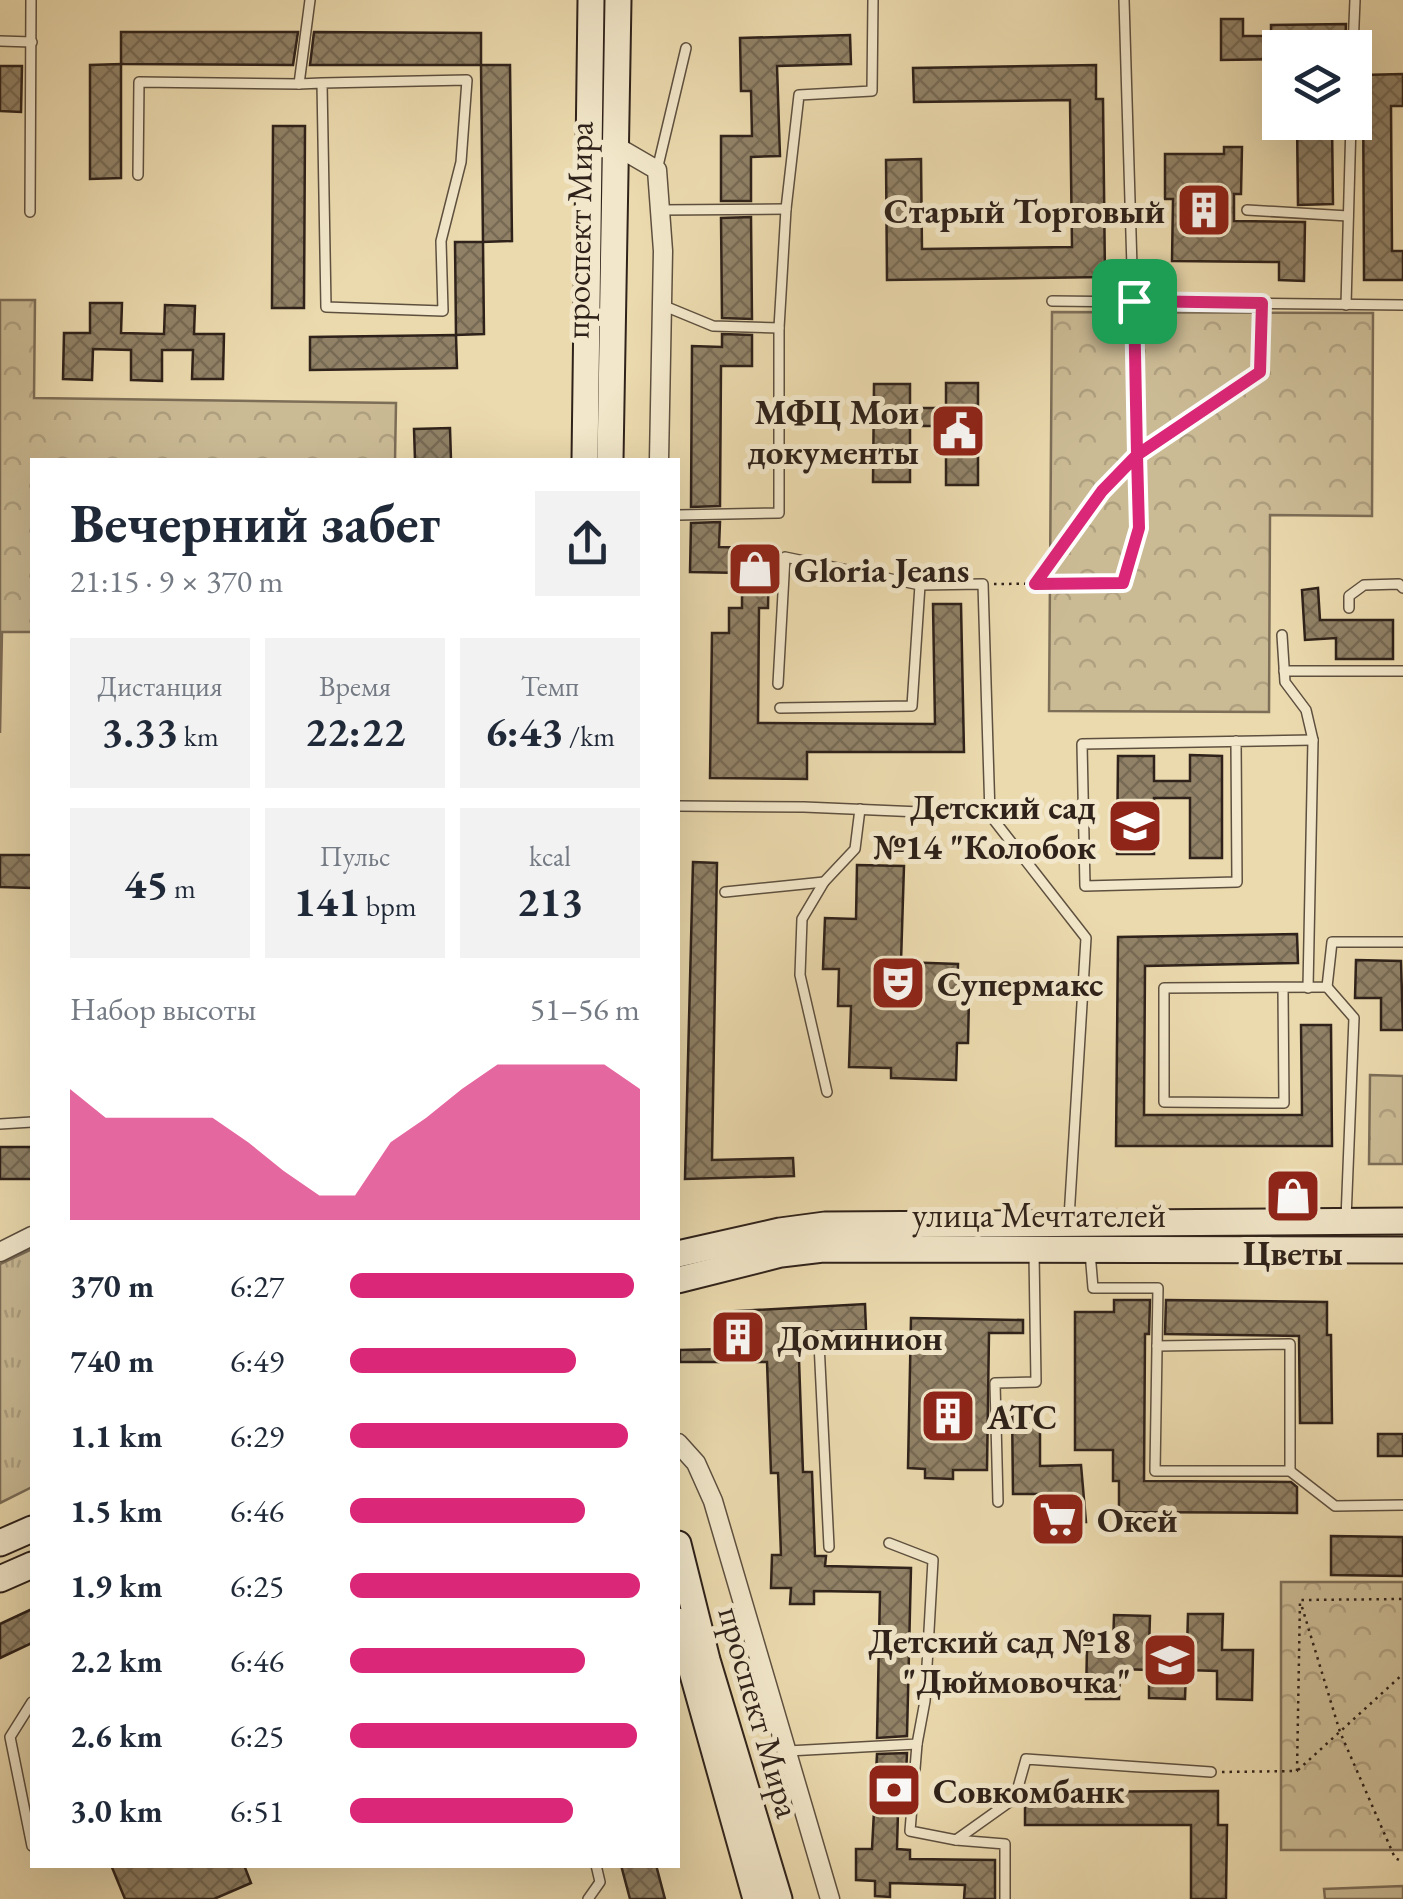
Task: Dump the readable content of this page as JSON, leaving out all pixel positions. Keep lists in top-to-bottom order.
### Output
{
  "streets": {
    "street": ["проспект Мира", "улица Мечтателей"]
  },
  "places": {
    "building": ["Старый Торговый", "Доминион", "АТС"],
    "public building": ["МФЦ Мои документы"],
    "shop": ["Gloria Jeans", "Цветы"],
    "school or university": ["Детский сад №14 \"Колобок", "Детский сад №18 \"Дюймовочка\""],
    "theatre": ["Супермакс"],
    "supermarket": ["Окей"],
    "bank": ["Совкомбанк"]
  },
  "page": {
    "heading": ["Вечерний забег", "21:15 · 9 × 370 m"],
    "stats": [
      ["Дистанция", "3.33 km"],
      ["Время", "22:22"],
      ["Темп", "6:43 /km"],
      ["45 m"],
      ["Пульс", "141 bpm"],
      ["kcal", "213"]
    ],
    "chart": ["Набор высоты", "51–56 m"],
    "list": [
      {
        "name": "370 m",
        "note": "6:27"
      },
      {
        "name": "740 m",
        "note": "6:49"
      },
      {
        "name": "1.1 km",
        "note": "6:29"
      },
      {
        "name": "1.5 km",
        "note": "6:46"
      },
      {
        "name": "1.9 km",
        "note": "6:25"
      },
      {
        "name": "2.2 km",
        "note": "6:46"
      },
      {
        "name": "2.6 km",
        "note": "6:25"
      },
      {
        "name": "3.0 km",
        "note": "6:51"
      }
    ]
  }
}
